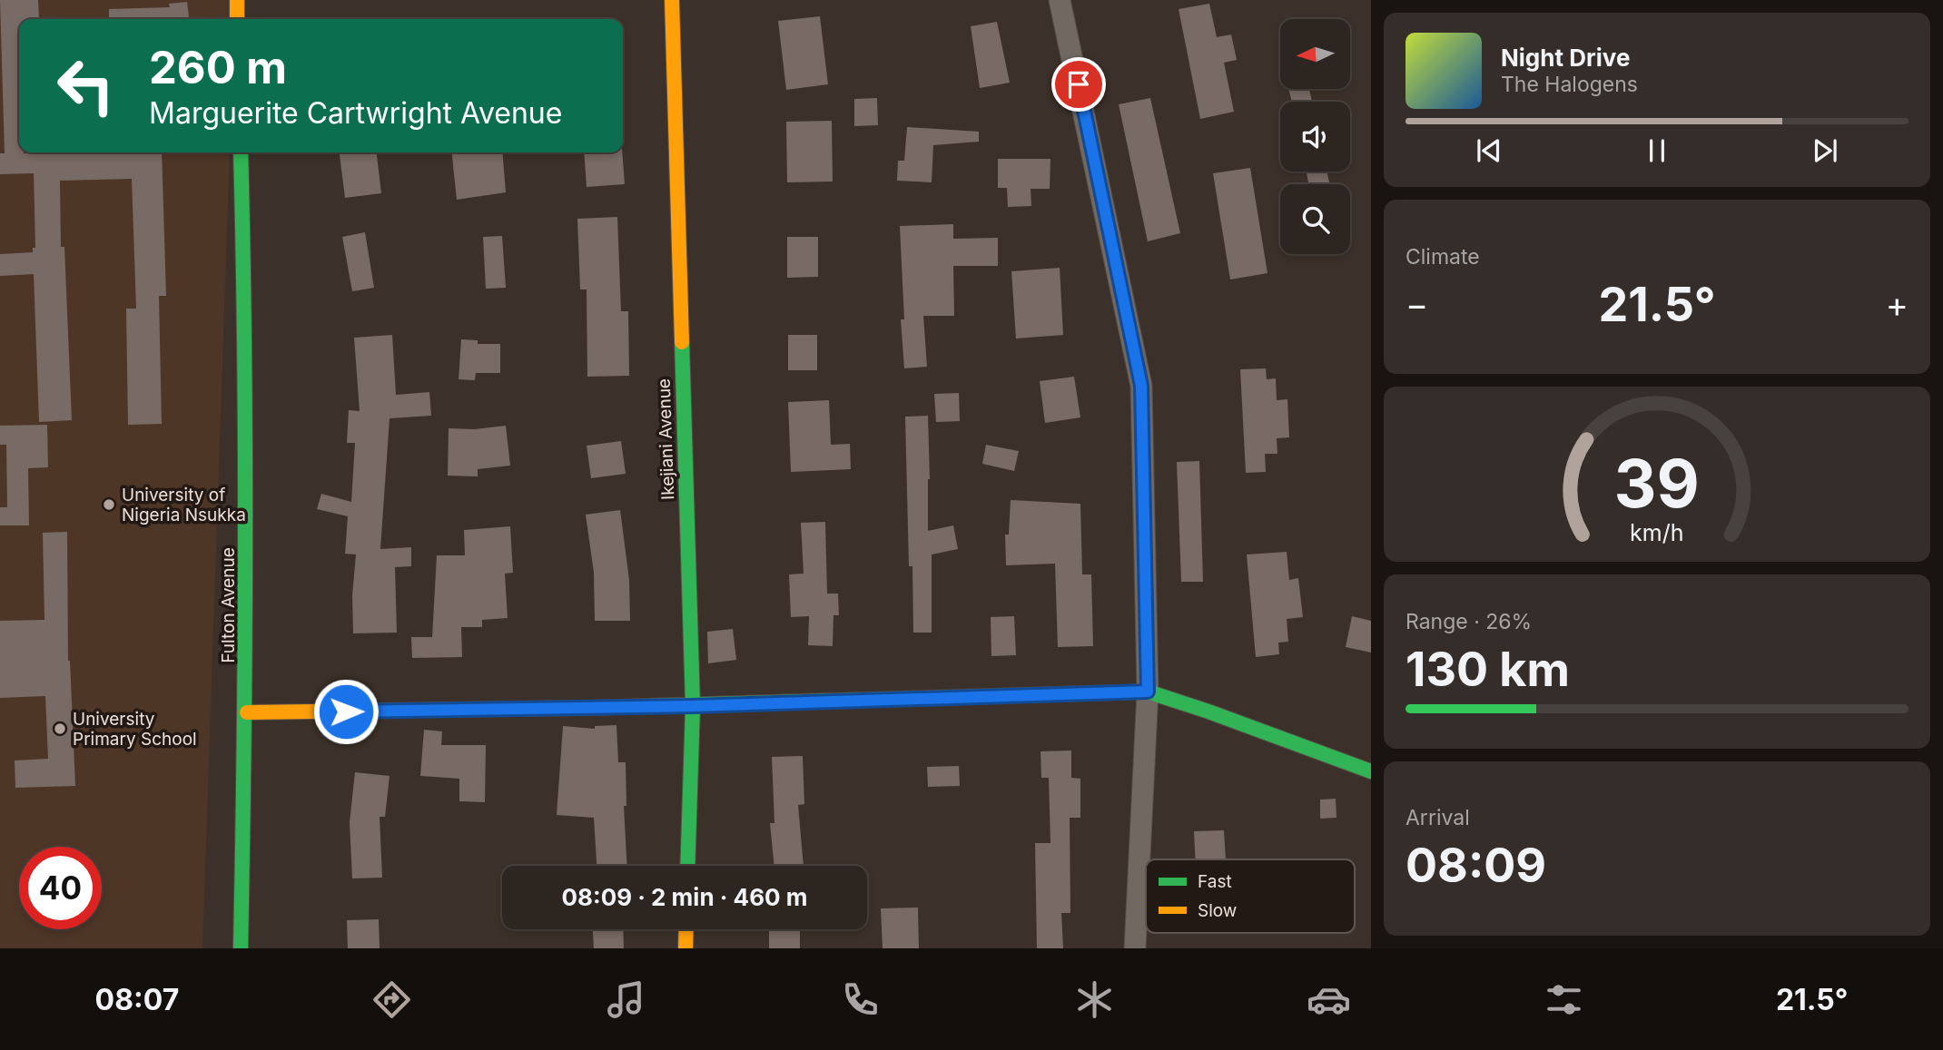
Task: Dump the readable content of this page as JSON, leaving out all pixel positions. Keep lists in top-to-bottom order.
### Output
{
  "streets": {
    "street": ["Ikejiani Avenue", "Fulton Avenue"]
  },
  "places": ["University of Nigeria Nsukka", "University Primary School"],
  "legend": ["Fast", "Slow"],
  "north": "left",
  "page": {
    "turn": ["260 m", "Marguerite Cartwright Avenue"],
    "song": ["Night Drive", "The Halogens"],
    "tile": [
      "Climate",
      ["Range · 26%", "130 km"],
      ["Arrival", "08:09"]
    ],
    "heat": ["−", "21.5°", "+"],
    "limit": "40",
    "trip": "08:09 · 2 min · 460 m",
    "tabs": ["08:07", "21.5°"],
    "gauge": ["39", "km/h"]
  }
}
